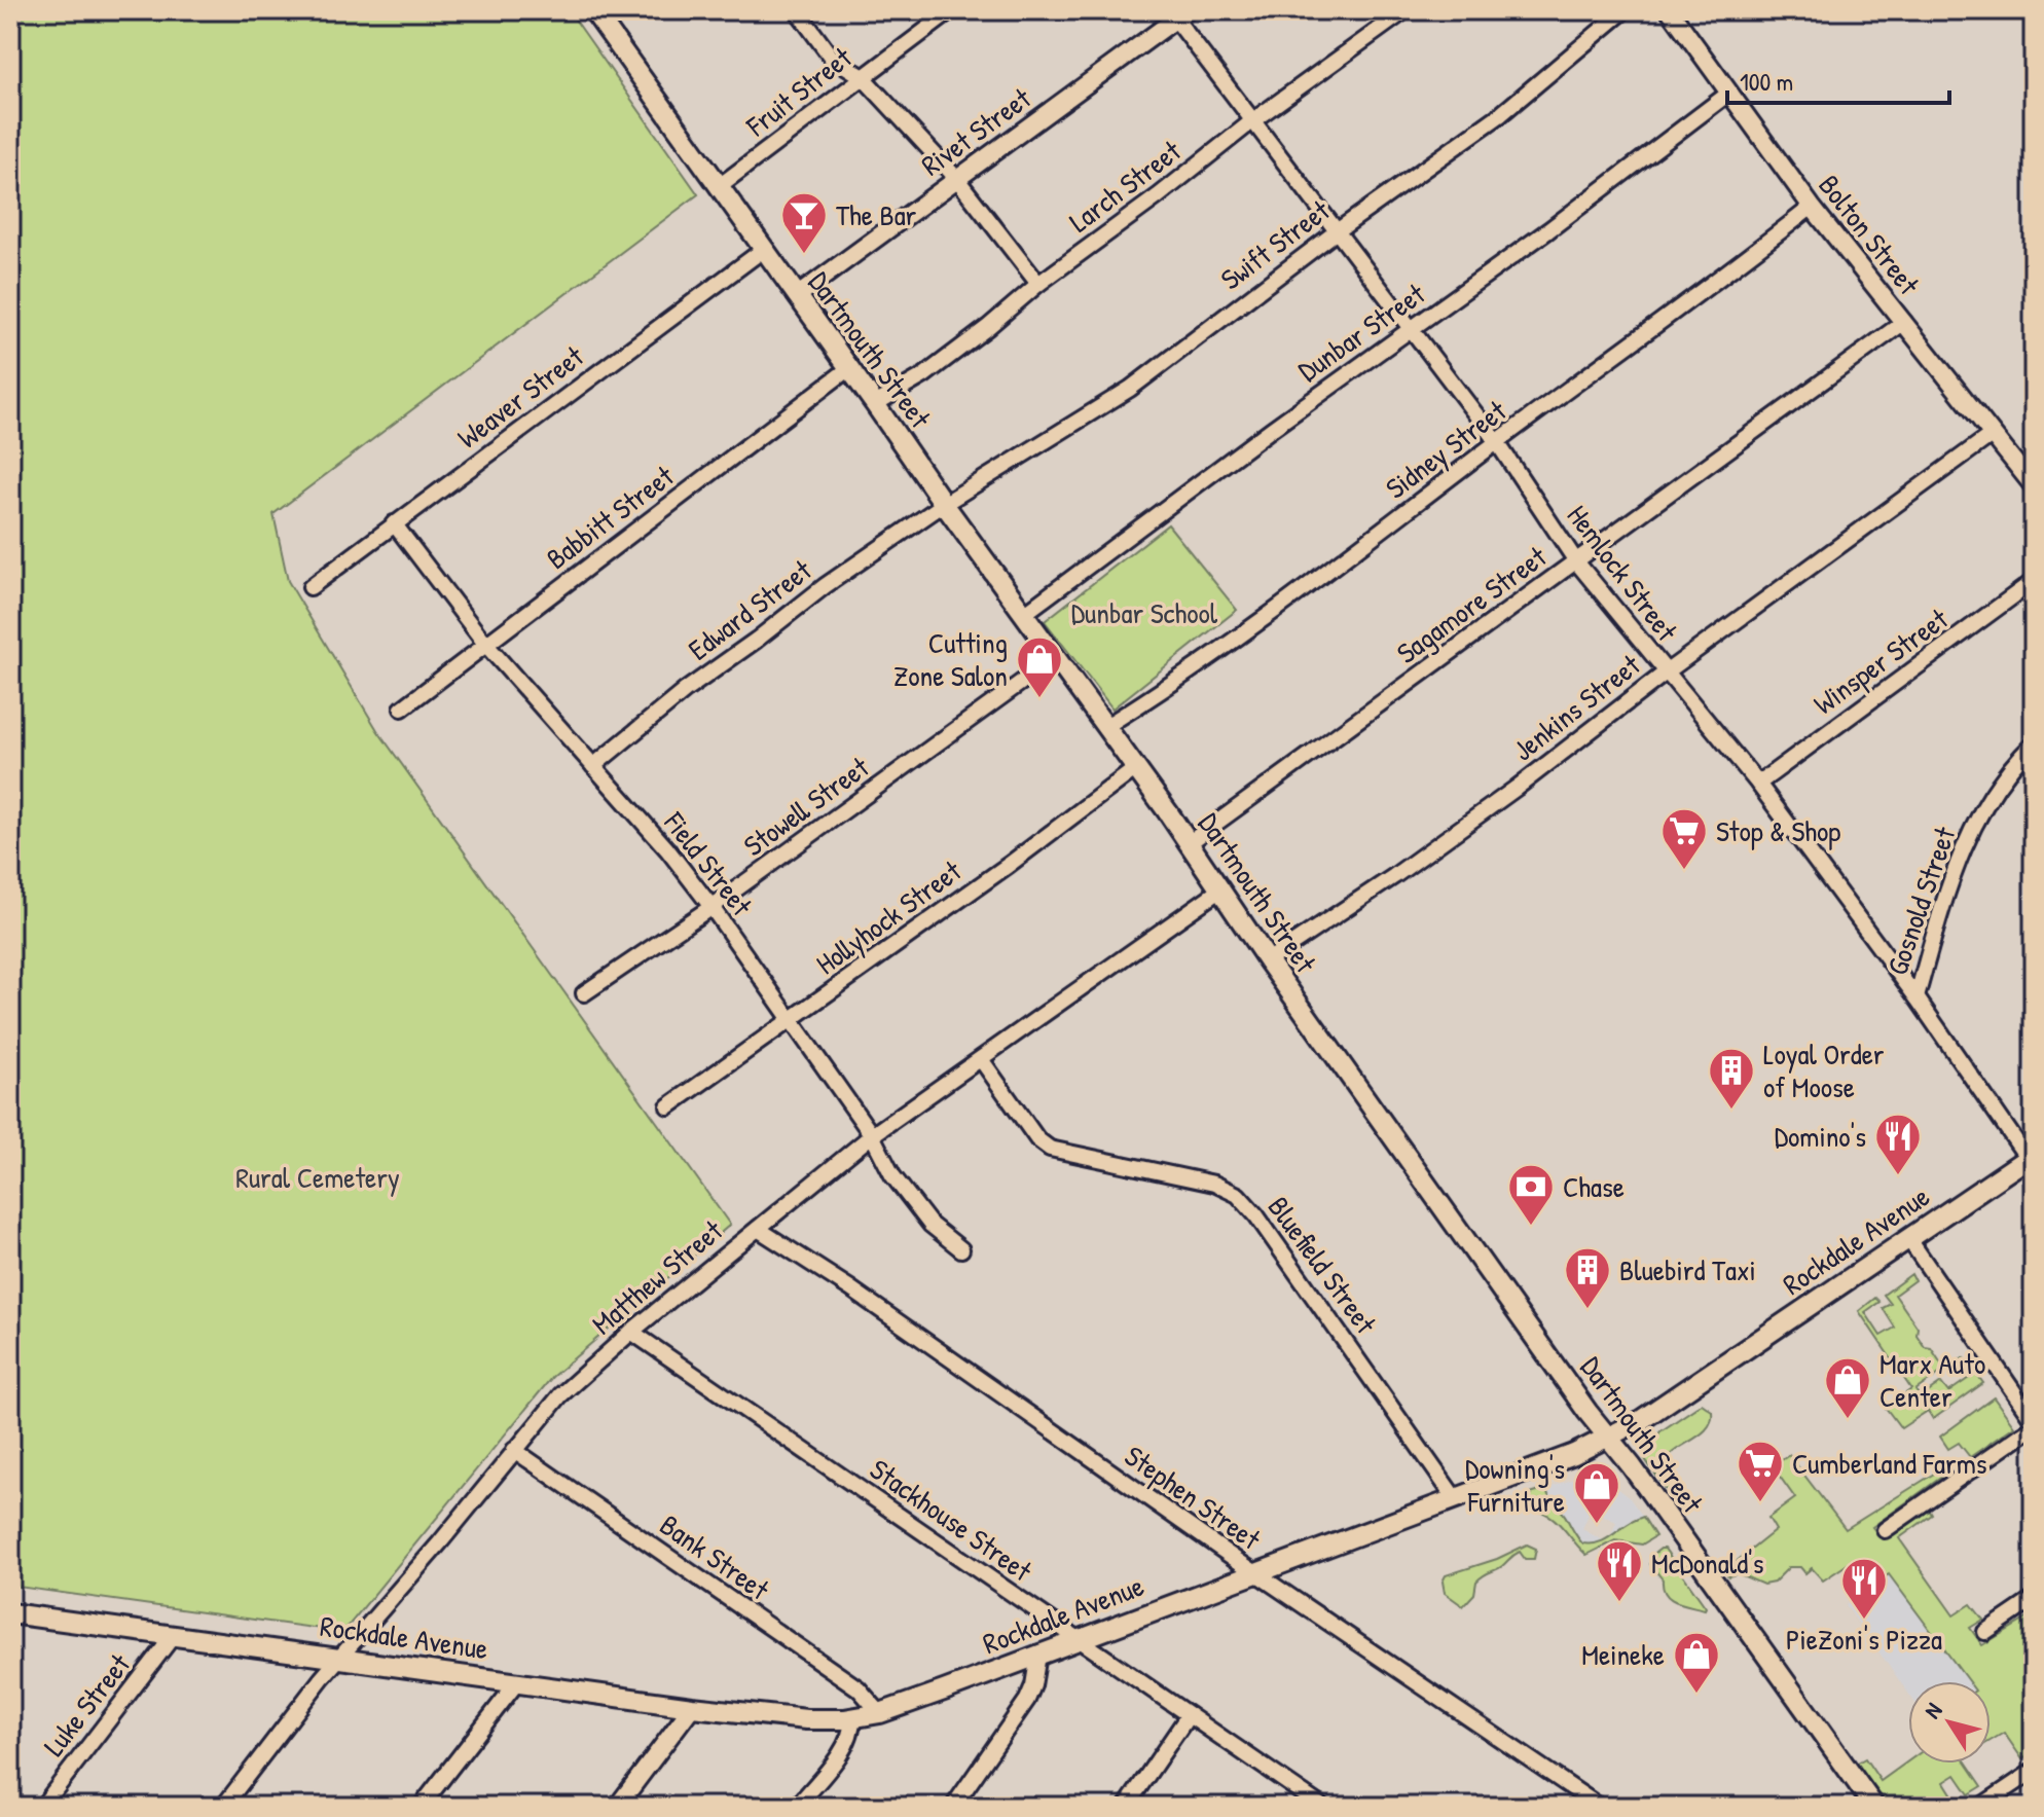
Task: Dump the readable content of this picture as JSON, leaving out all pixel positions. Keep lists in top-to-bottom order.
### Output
{
  "streets": {
    "main road": ["Dartmouth Street", "Rockdale Avenue"],
    "street": [
      "Fruit Street",
      "Rivet Street",
      "Larch Street",
      "Bolton Street",
      "Swift Street",
      "Dunbar Street",
      "Weaver Street",
      "Sidney Street",
      "Babbitt Street",
      "Hemlock Street",
      "Sagamore Street",
      "Edward Street",
      "Winsper Street",
      "Jenkins Street",
      "Stowell Street",
      "Field Street",
      "Gosnold Street",
      "Hollyhock Street",
      "Bluefield Street",
      "Matthew Street",
      "Stephen Street",
      "Stackhouse Street",
      "Bank Street",
      "Luke Street"
    ]
  },
  "crossings": [
    ["Fruit Street", "Dartmouth Street"],
    ["Rivet Street", "Dartmouth Street"],
    ["Rivet Street", "Hemlock Street"],
    ["Larch Street", "Dartmouth Street"],
    ["Larch Street", "Hemlock Street"],
    ["Bolton Street", "Dunbar Street"],
    ["Bolton Street", "Sidney Street"],
    ["Bolton Street", "Sagamore Street"],
    ["Bolton Street", "Jenkins Street"],
    ["Swift Street", "Dartmouth Street"],
    ["Swift Street", "Hemlock Street"],
    ["Swift Street", "Edward Street"],
    ["Dunbar Street", "Dartmouth Street"],
    ["Dunbar Street", "Hemlock Street"],
    ["Dartmouth Street", "Weaver Street"],
    ["Dartmouth Street", "Sidney Street"],
    ["Dartmouth Street", "Babbitt Street"],
    ["Dartmouth Street", "Sagamore Street"],
    ["Dartmouth Street", "Edward Street"],
    ["Dartmouth Street", "Jenkins Street"],
    ["Dartmouth Street", "Stowell Street"],
    ["Dartmouth Street", "Hollyhock Street"],
    ["Dartmouth Street", "Rockdale Avenue"],
    ["Dartmouth Street", "Matthew Street"],
    ["Weaver Street", "Field Street"],
    ["Sidney Street", "Hemlock Street"],
    ["Babbitt Street", "Field Street"],
    ["Hemlock Street", "Sagamore Street"],
    ["Hemlock Street", "Winsper Street"],
    ["Hemlock Street", "Jenkins Street"],
    ["Hemlock Street", "Gosnold Street"],
    ["Hemlock Street", "Rockdale Avenue"],
    ["Edward Street", "Field Street"],
    ["Stowell Street", "Field Street"],
    ["Field Street", "Hollyhock Street"],
    ["Field Street", "Matthew Street"],
    ["Rockdale Avenue", "Bluefield Street"],
    ["Rockdale Avenue", "Matthew Street"],
    ["Rockdale Avenue", "Stephen Street"],
    ["Rockdale Avenue", "Stackhouse Street"],
    ["Rockdale Avenue", "Bank Street"],
    ["Rockdale Avenue", "Luke Street"],
    ["Bluefield Street", "Matthew Street"],
    ["Matthew Street", "Stephen Street"],
    ["Matthew Street", "Stackhouse Street"],
    ["Matthew Street", "Bank Street"]
  ],
  "parks": ["Dunbar School", "Rural Cemetery"],
  "places": {
    "bar": ["The Bar"],
    "shop": [
      "Cutting Zone Salon",
      "Marx Auto Center",
      "Downing's Furniture",
      "Meineke"
    ],
    "supermarket": ["Stop & Shop", "Cumberland Farms"],
    "building": ["Loyal Order of Moose", "Bluebird Taxi"],
    "restaurant": ["Domino's", "McDonald's", "PieZoni's Pizza"],
    "bank": ["Chase"]
  },
  "scale_bar": "100 m",
  "north": "top left"
}
